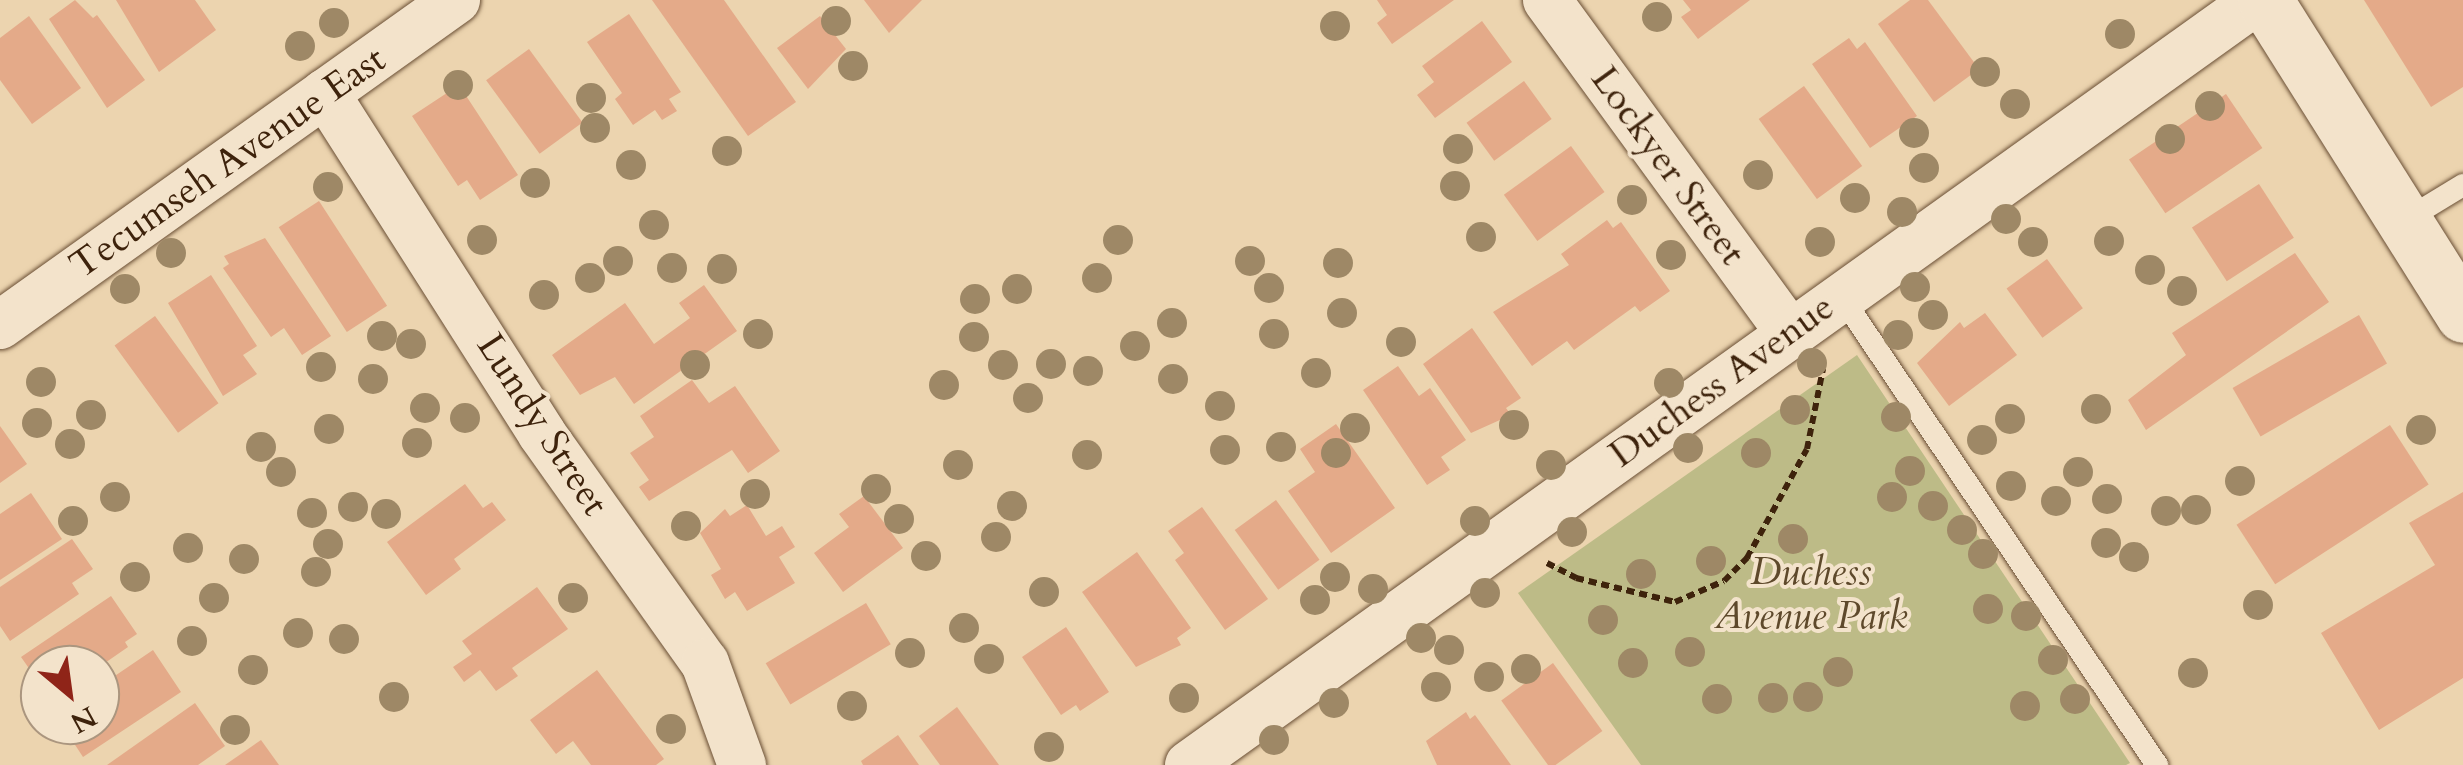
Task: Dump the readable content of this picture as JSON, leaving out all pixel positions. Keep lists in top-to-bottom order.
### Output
{
  "streets": {
    "street": [
      "Tecumseh Avenue East",
      "Lockyer Street",
      "Duchess Avenue",
      "Lundy Street"
    ]
  },
  "crossings": [
    ["Tecumseh Avenue East", "Lundy Street"],
    ["Lockyer Street", "Duchess Avenue"]
  ],
  "parks": ["Duchess Avenue Park"],
  "north": "bottom right"
}
